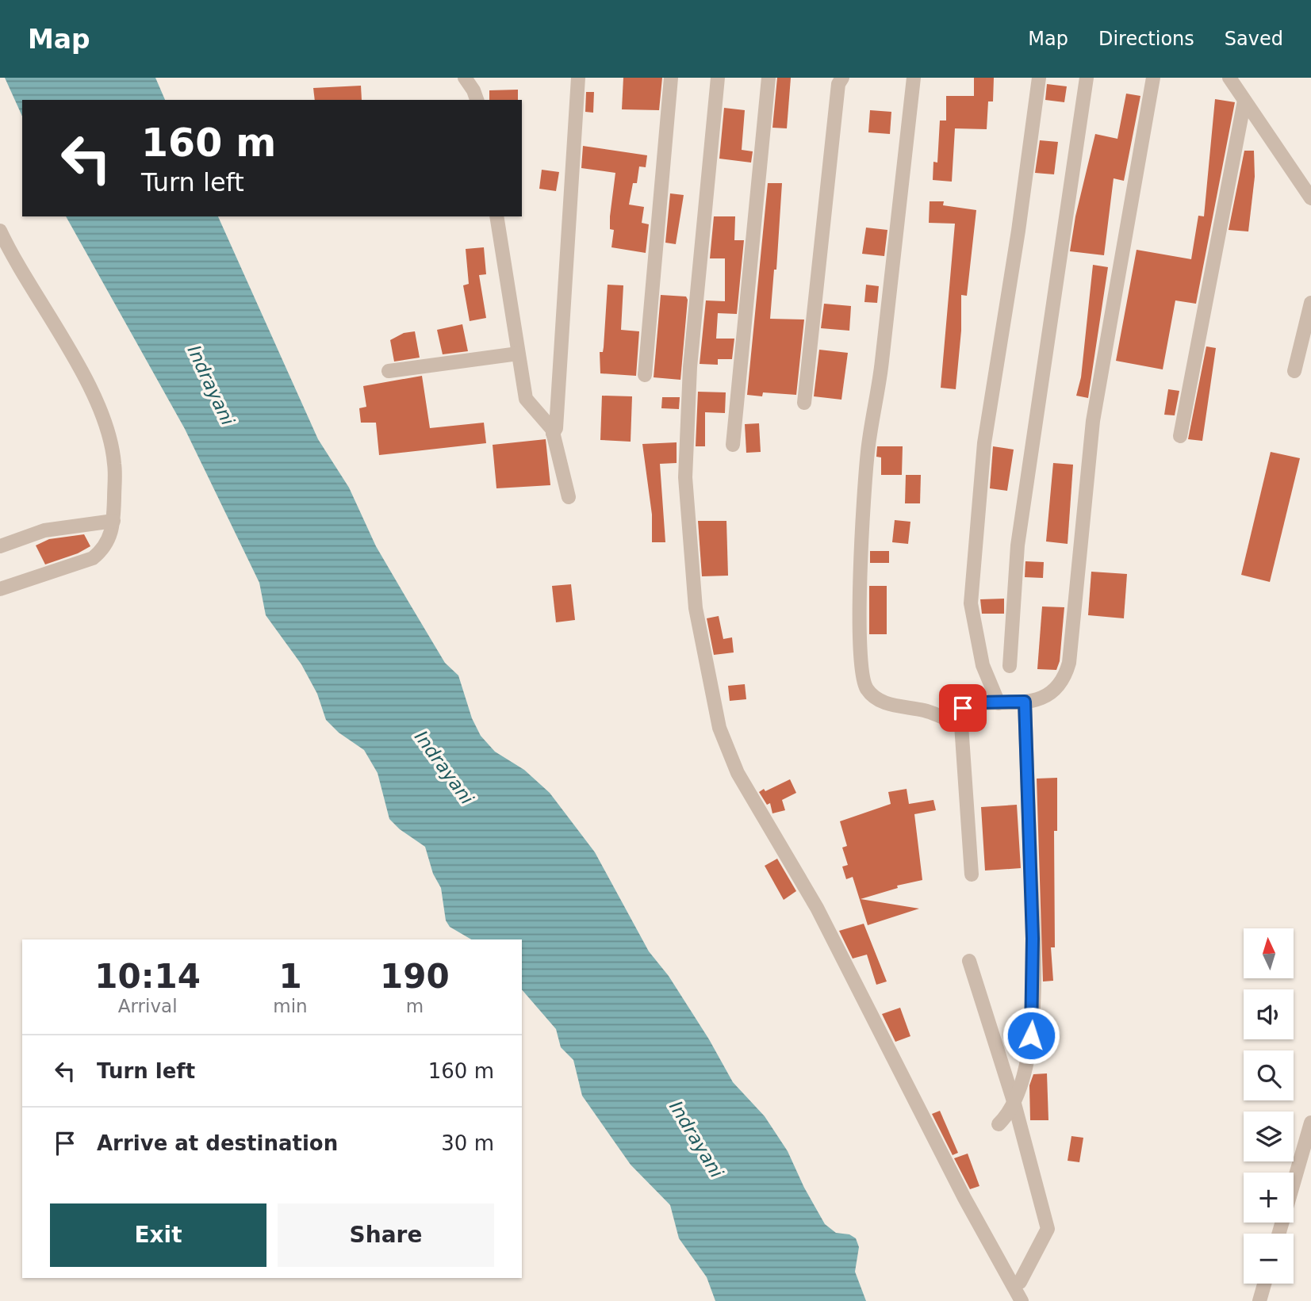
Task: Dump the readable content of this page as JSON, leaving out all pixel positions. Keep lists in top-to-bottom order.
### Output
{
  "water": ["Indrayani"],
  "north": "top",
  "page": {
    "header": "Map",
    "nav": ["Map", "Directions", "Saved"],
    "turn": ["160 m", "Turn left"],
    "map_buttons": ["+", "−"],
    "eta": [
      "10:14",
      "Arrival",
      "1",
      "min",
      "190",
      "m"
    ],
    "list": [
      {
        "name": "Turn left",
        "value": "160 m"
      },
      {
        "name": "Arrive at destination",
        "value": "30 m"
      }
    ],
    "buttons": ["Exit", "Share"]
  }
}
